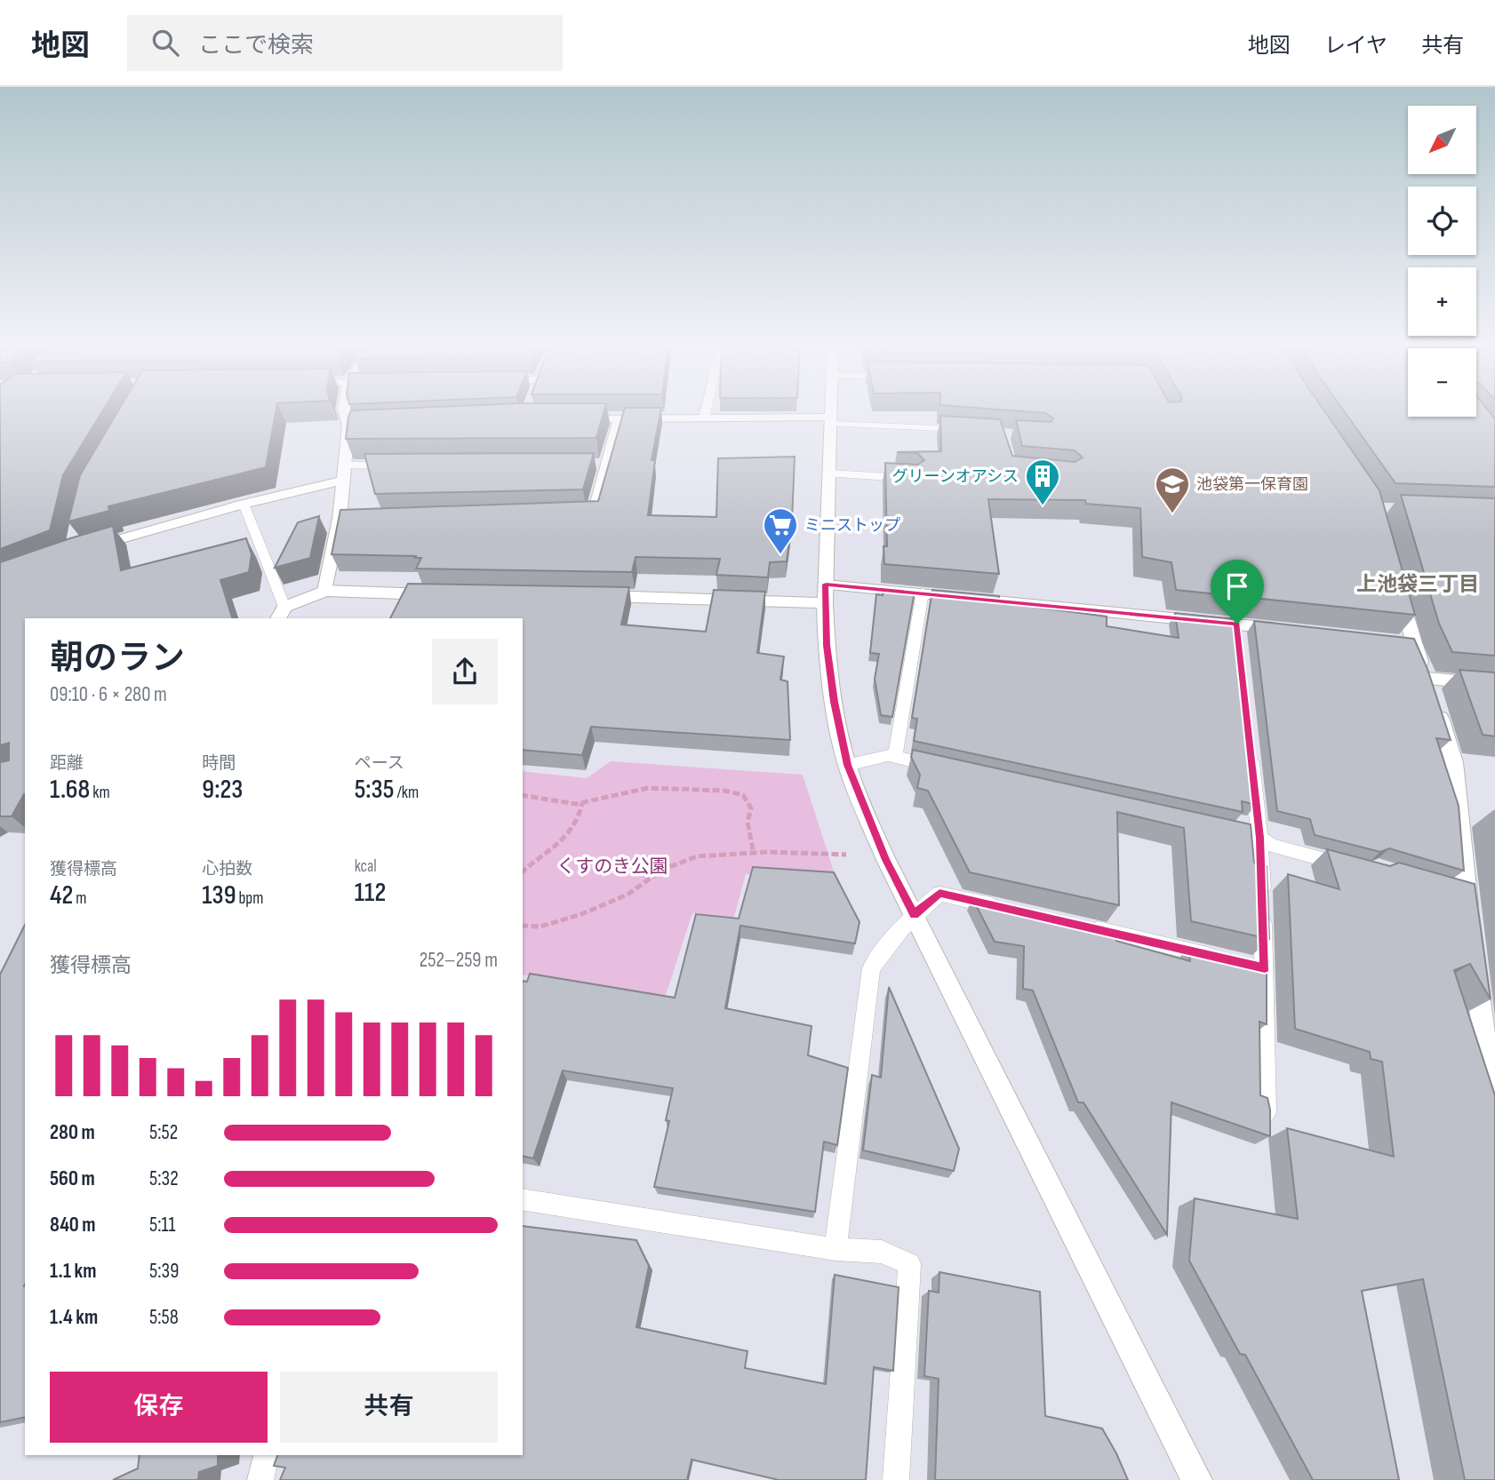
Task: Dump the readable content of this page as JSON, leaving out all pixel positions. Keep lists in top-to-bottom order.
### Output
{
  "districts": ["上池袋三丁目"],
  "parks": ["くすのき公園"],
  "places": {
    "building": ["グリーンオアシス"],
    "school or university": ["池袋第一保育園"],
    "supermarket": ["ミニストップ"]
  },
  "north": "bottom left",
  "page": {
    "header": "地図",
    "search": "ここで検索",
    "nav": ["地図", "レイヤ", "共有"],
    "map_buttons": ["+", "−"],
    "heading": ["朝のラン", "09:10 · 6 × 280 m"],
    "stats": [
      ["距離", "1.68 km"],
      ["時間", "9:23"],
      ["ペース", "5:35 /km"],
      ["獲得標高", "42 m"],
      ["心拍数", "139 bpm"],
      ["kcal", "112"]
    ],
    "chart": ["獲得標高", "252–259 m"],
    "list": [
      {
        "name": "280 m",
        "note": "5:52"
      },
      {
        "name": "560 m",
        "note": "5:32"
      },
      {
        "name": "840 m",
        "note": "5:11"
      },
      {
        "name": "1.1 km",
        "note": "5:39"
      },
      {
        "name": "1.4 km",
        "note": "5:58"
      }
    ],
    "buttons": ["保存", "共有"]
  }
}
